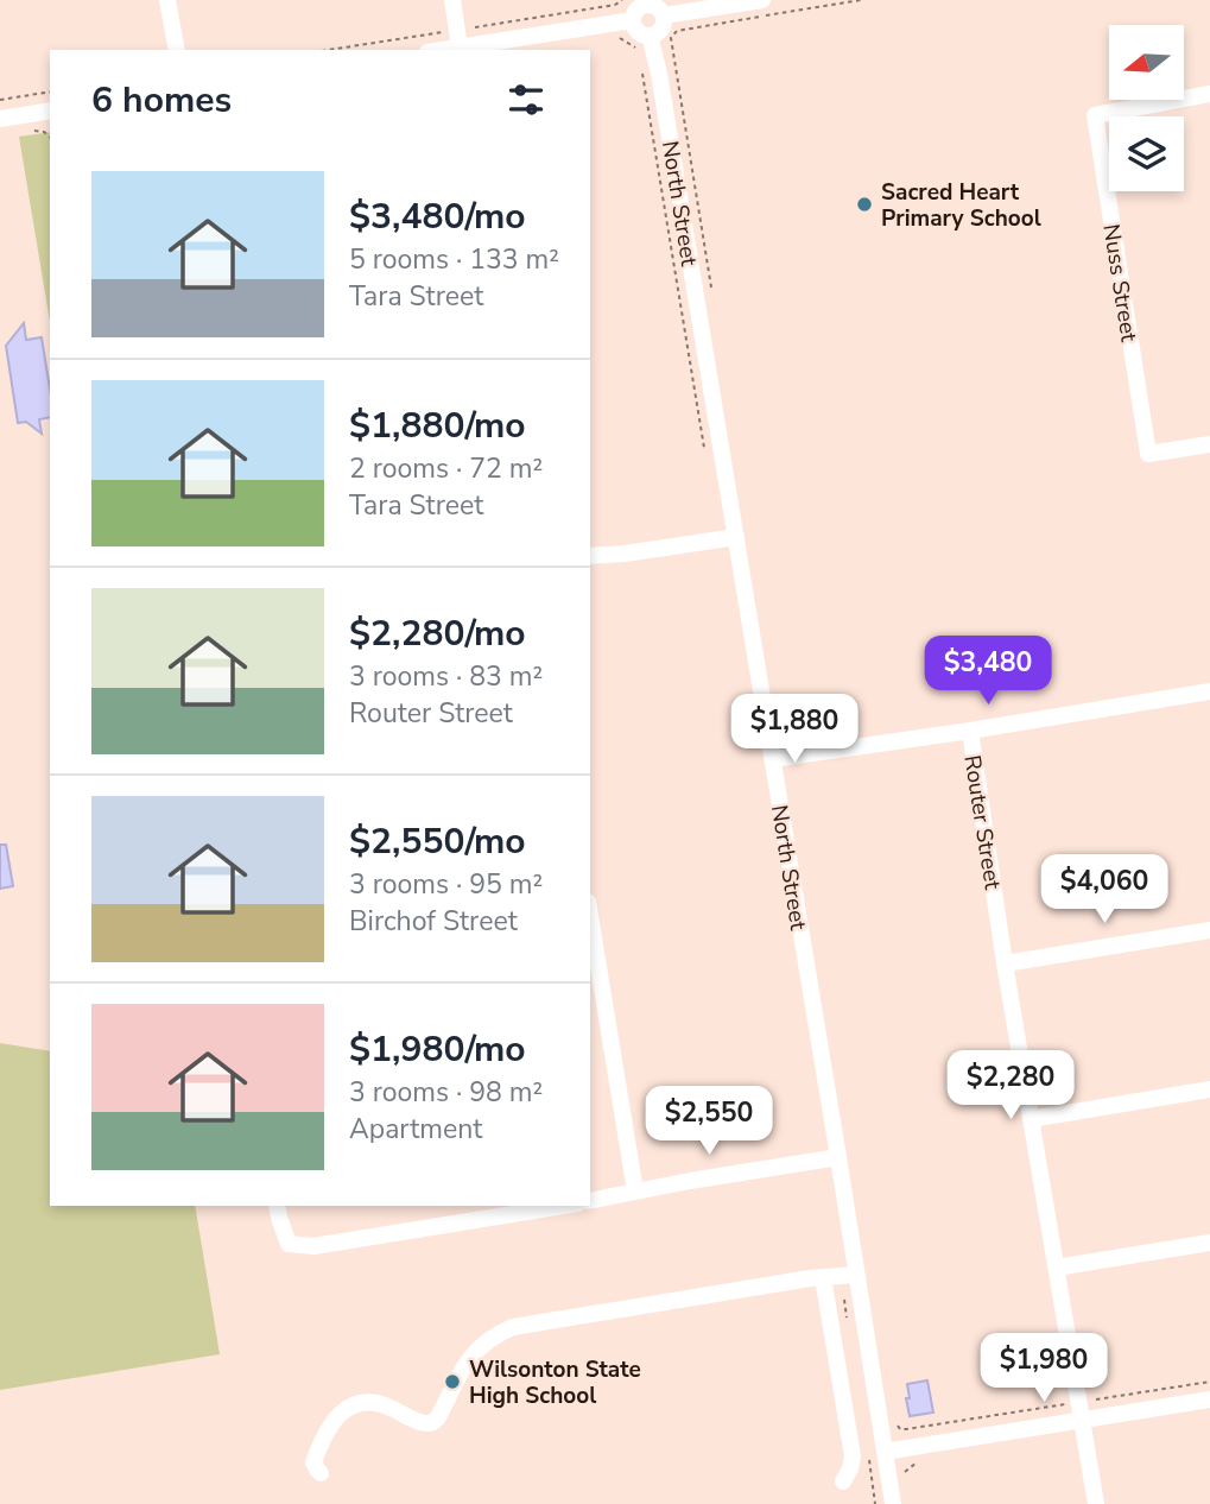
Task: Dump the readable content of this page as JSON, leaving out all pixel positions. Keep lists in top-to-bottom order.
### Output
{
  "streets": {
    "street": ["North Street", "Nuss Street", "Router Street"]
  },
  "places": ["Sacred Heart Primary School", "Wilsonton State High School"],
  "north": "left",
  "page": {
    "heading": "6 homes",
    "list": [
      {
        "name": "$3,480/mo",
        "note": "5 rooms · 133 m² · Tara Street"
      },
      {
        "name": "$1,880/mo",
        "note": "2 rooms · 72 m² · Tara Street"
      },
      {
        "name": "$2,280/mo",
        "note": "3 rooms · 83 m² · Router Street"
      },
      {
        "name": "$2,550/mo",
        "note": "3 rooms · 95 m² · Birchof Street"
      },
      {
        "name": "$1,980/mo",
        "note": "3 rooms · 98 m² · Apartment"
      }
    ],
    "price": [
      "$3,480",
      "$1,880",
      "$4,060",
      "$2,280",
      "$2,550",
      "$1,980"
    ]
  }
}
